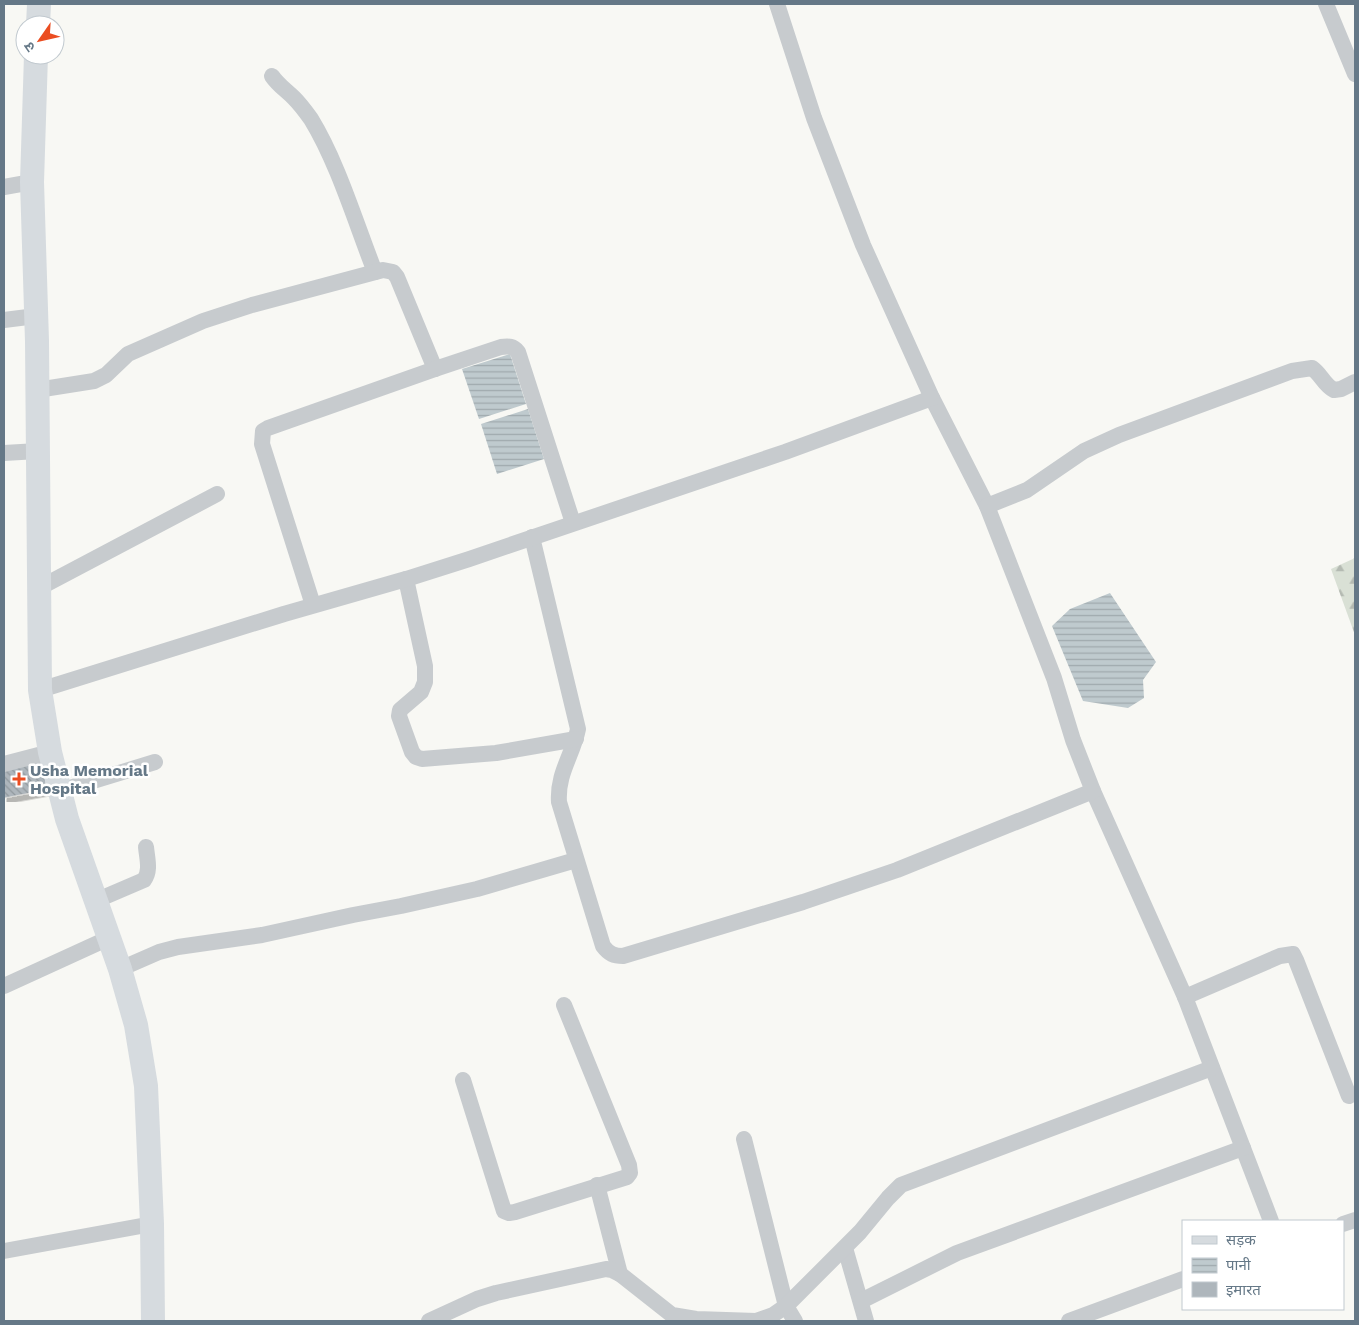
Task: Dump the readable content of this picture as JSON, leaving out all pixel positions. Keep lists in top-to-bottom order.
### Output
{
  "places": {
    "health": ["Usha Memorial Hospital"]
  },
  "legend": ["सड़क", "पानी", "इमारत"],
  "north": "bottom left"
}
